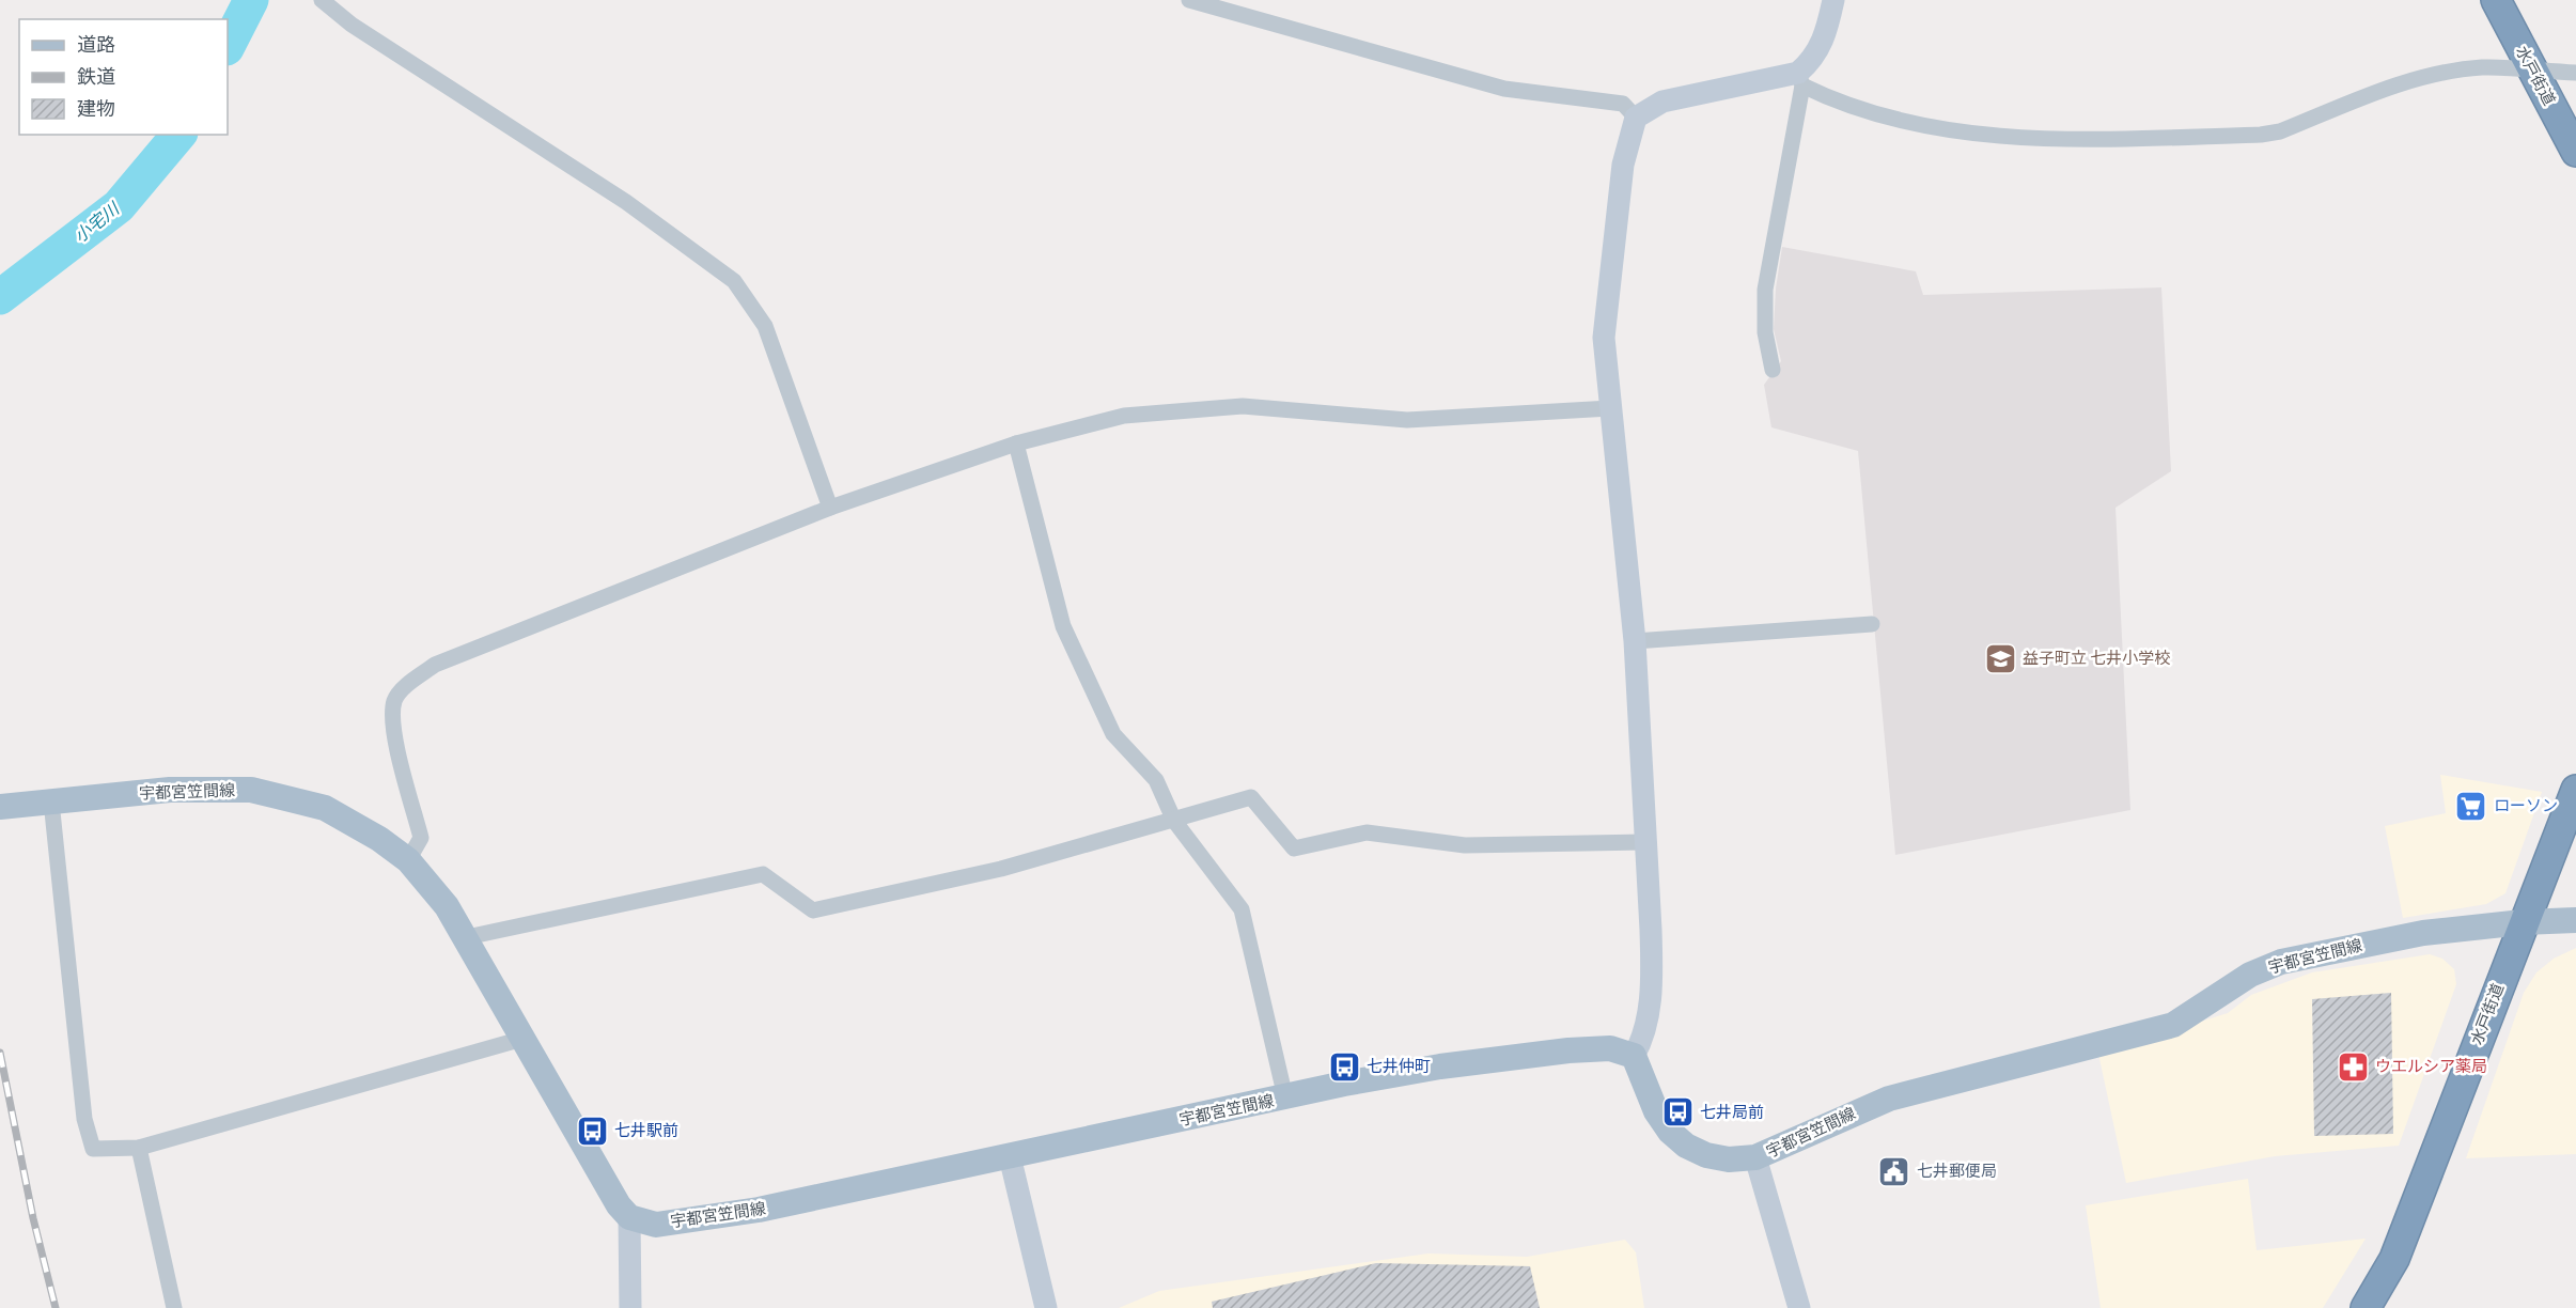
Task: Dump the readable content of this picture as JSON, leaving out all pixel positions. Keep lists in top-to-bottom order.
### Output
{
  "streets": {
    "highway": ["水戸街道"],
    "main road": ["宇都宮笠間線"]
  },
  "crossings": [
    ["水戸街道", "宇都宮笠間線"]
  ],
  "water": ["小宅川"],
  "places": {
    "school or university": ["益子町立 七井小学校"],
    "supermarket": ["ローソン"],
    "bus stop": ["七井仲町", "七井局前", "七井駅前"],
    "pharmacy": ["ウエルシア薬局"],
    "public building": ["七井郵便局"]
  },
  "legend": ["道路", "鉄道", "建物"]
}
